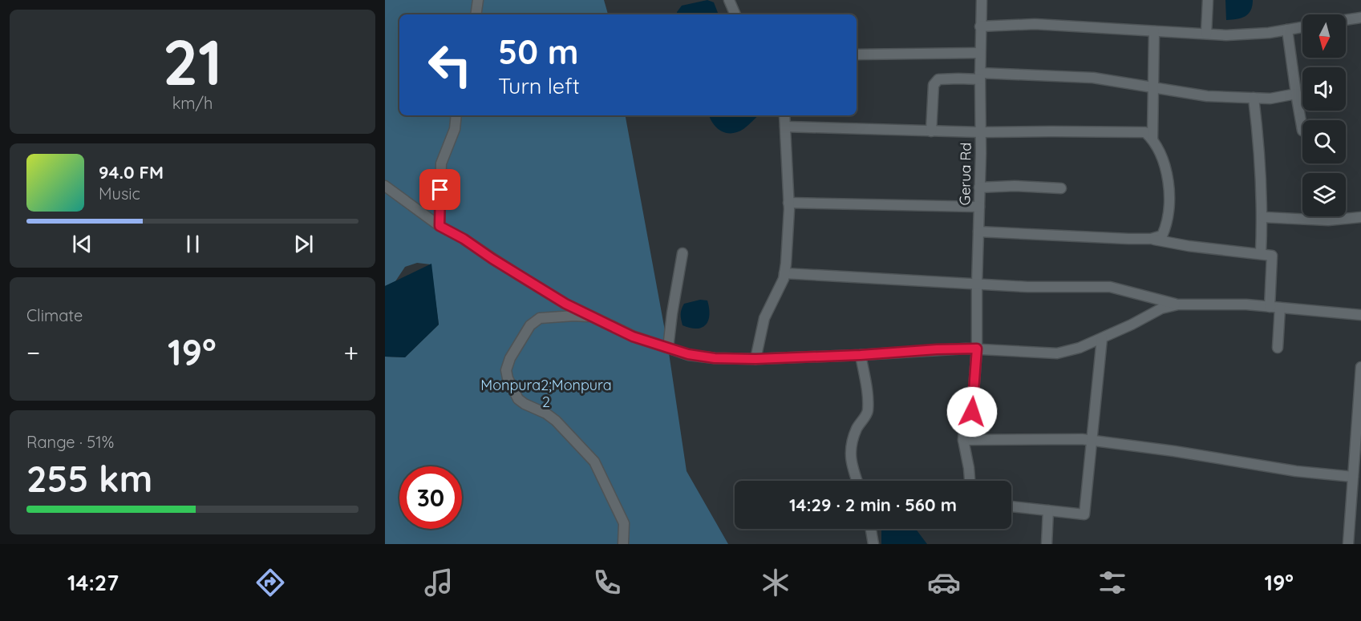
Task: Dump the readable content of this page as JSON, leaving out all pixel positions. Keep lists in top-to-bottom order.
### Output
{
  "streets": {
    "street": ["Gerua Rd"]
  },
  "parks": ["Monpura2;Monpura 2"],
  "north": "bottom",
  "page": {
    "tile": [
      ["21", "km/h"],
      "Climate",
      ["Range · 51%", "255 km"]
    ],
    "turn": ["50 m", "Turn left"],
    "song": ["94.0 FM", "Music"],
    "heat": ["−", "19°", "+"],
    "limit": "30",
    "trip": "14:29 · 2 min · 560 m",
    "tabs": ["14:27", "19°"]
  }
}
